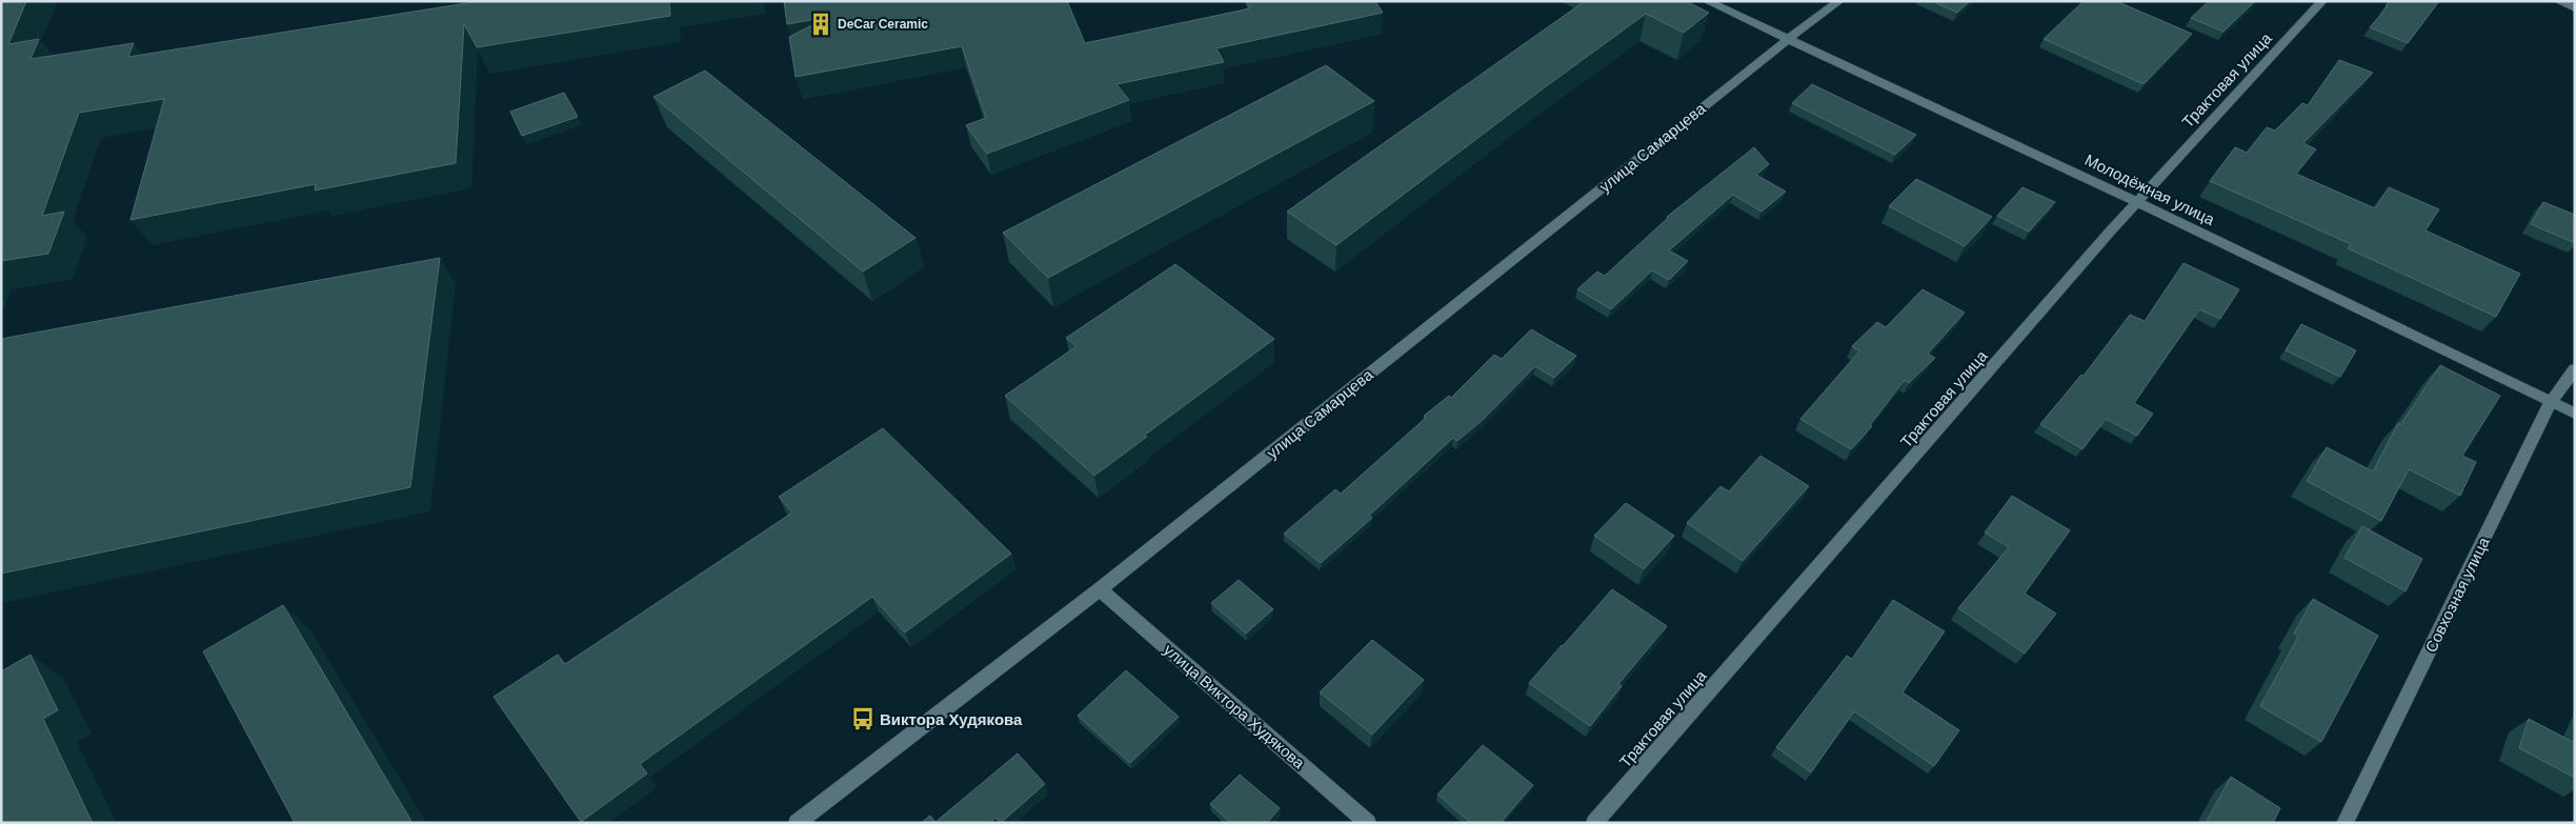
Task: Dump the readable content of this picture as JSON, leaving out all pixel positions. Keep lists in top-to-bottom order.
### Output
{
  "streets": {
    "street": [
      "Трактовая улица",
      "улица Самарцева",
      "Молодёжная улица",
      "Совхозная улица",
      "улица Виктора Худякова"
    ]
  },
  "crossings": [
    ["Трактовая улица", "Молодёжная улица"],
    ["улица Самарцева", "Молодёжная улица"],
    ["улица Самарцева", "улица Виктора Худякова"],
    ["Молодёжная улица", "Совхозная улица"]
  ],
  "places": {
    "building": ["DeCar Ceramic"],
    "bus stop": ["Виктора Худякова"]
  }
}
